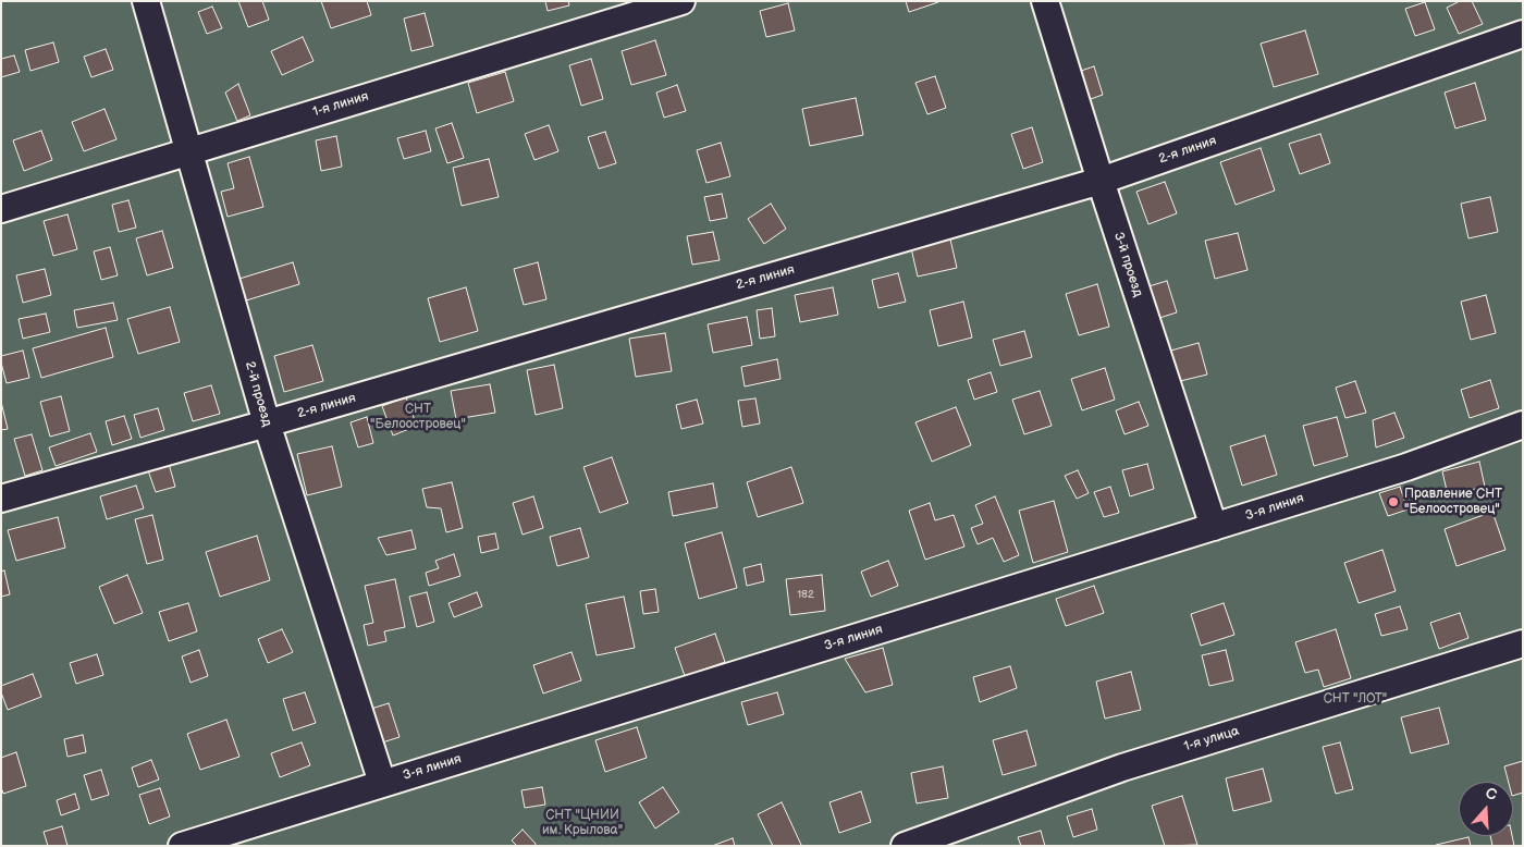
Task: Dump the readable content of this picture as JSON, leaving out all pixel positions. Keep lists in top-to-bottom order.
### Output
{
  "streets": {
    "street": [
      "1-я линия",
      "2-я линия",
      "3-й проезд",
      "2-й проезд",
      "3-я линия",
      "1-я улица"
    ]
  },
  "crossings": [
    ["1-я линия", "2-й проезд"],
    ["2-я линия", "3-й проезд"],
    ["2-я линия", "2-й проезд"],
    ["3-й проезд", "3-я линия"],
    ["2-й проезд", "3-я линия"]
  ],
  "parks": ["СНТ \"Белоостровец\"", "СНТ \"ЛОТ\"", "СНТ \"ЦНИИ им. Крылова\""],
  "places": ["Правление СНТ \"Белоостровец\""],
  "house_numbers": ["182"],
  "north": "top"
}
